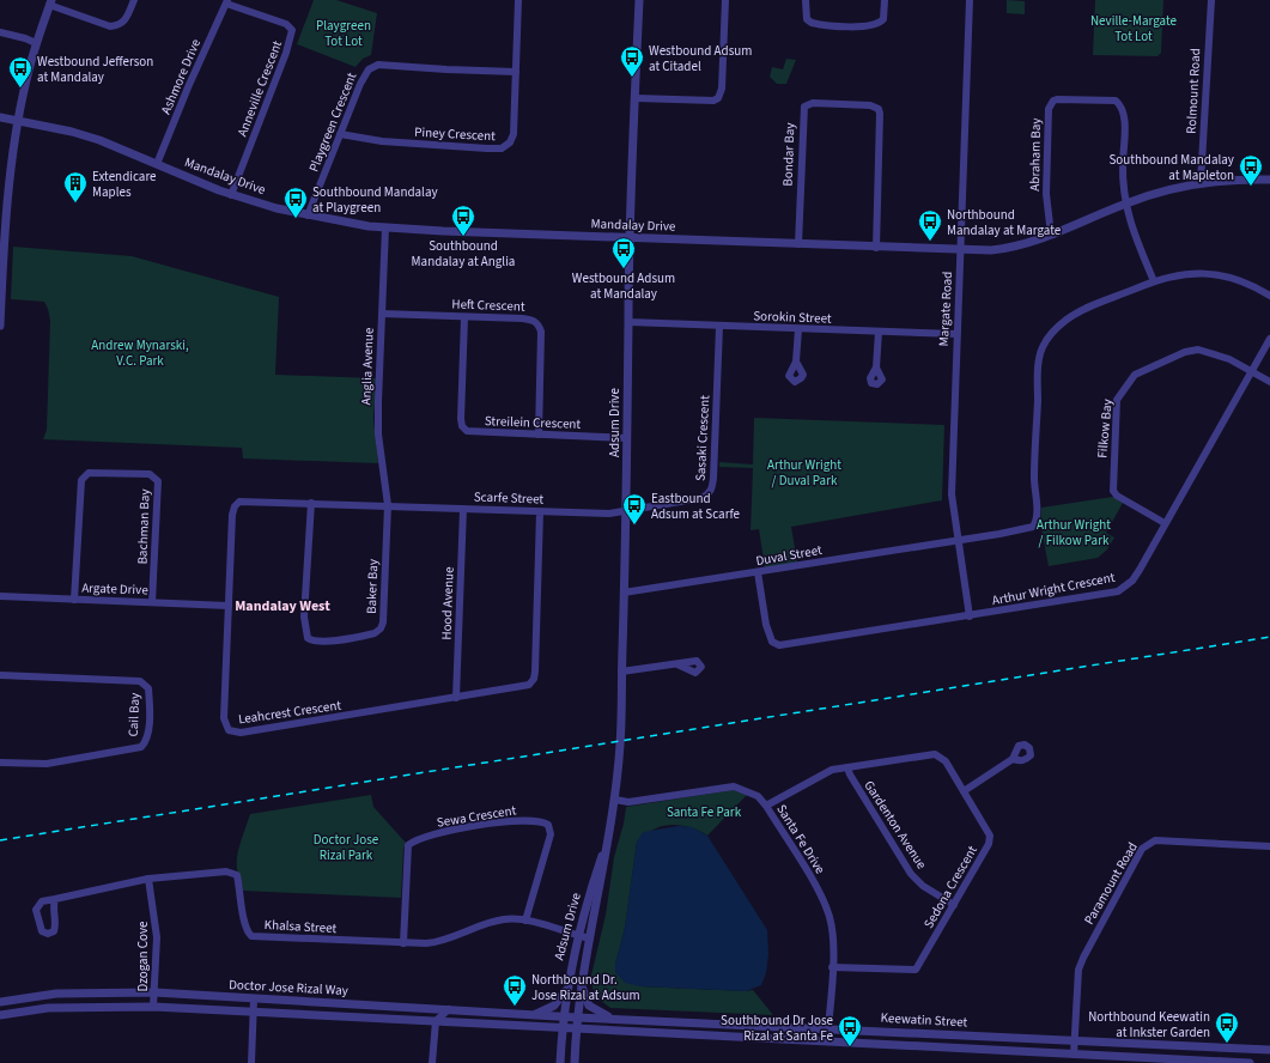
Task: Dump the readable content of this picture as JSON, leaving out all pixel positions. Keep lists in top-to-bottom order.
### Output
{
  "streets": {
    "street": [
      "Ashmore Drive",
      "Anneville Crescent",
      "Rolmount Road",
      "Playgreen Crescent",
      "Piney Crescent",
      "Bondar Bay",
      "Abraham Bay",
      "Mandalay Drive",
      "Heft Crescent",
      "Margate Road",
      "Sorokin Street",
      "Anglia Avenue",
      "Streilein Crescent",
      "Adsum Drive",
      "Filkow Bay",
      "Sasaki Crescent",
      "Scarfe Street",
      "Bachman Bay",
      "Duval Street",
      "Baker Bay",
      "Argate Drive",
      "Arthur Wright Crescent",
      "Hood Avenue",
      "Leahcrest Crescent",
      "Cail Bay",
      "Sewa Crescent",
      "Gardenton Avenue",
      "Santa Fe Drive",
      "Paramount Road",
      "Sedona Crescent",
      "Khalsa Street",
      "Dzogan Cove",
      "Doctor Jose Rizal Way",
      "Keewatin Street"
    ]
  },
  "crossings": [
    ["Ashmore Drive", "Anneville Crescent"],
    ["Ashmore Drive", "Mandalay Drive"],
    ["Anneville Crescent", "Mandalay Drive"],
    ["Rolmount Road", "Mandalay Drive"],
    ["Playgreen Crescent", "Piney Crescent"],
    ["Playgreen Crescent", "Mandalay Drive"],
    ["Bondar Bay", "Mandalay Drive"],
    ["Abraham Bay", "Mandalay Drive"],
    ["Mandalay Drive", "Margate Road"],
    ["Mandalay Drive", "Anglia Avenue"],
    ["Mandalay Drive", "Adsum Drive"],
    ["Heft Crescent", "Anglia Avenue"],
    ["Heft Crescent", "Streilein Crescent"],
    ["Margate Road", "Sorokin Street"],
    ["Margate Road", "Duval Street"],
    ["Margate Road", "Arthur Wright Crescent"],
    ["Sorokin Street", "Adsum Drive"],
    ["Sorokin Street", "Sasaki Crescent"],
    ["Anglia Avenue", "Scarfe Street"],
    ["Anglia Avenue", "Baker Bay"],
    ["Anglia Avenue", "Leahcrest Crescent"],
    ["Streilein Crescent", "Adsum Drive"],
    ["Adsum Drive", "Sasaki Crescent"],
    ["Adsum Drive", "Scarfe Street"],
    ["Adsum Drive", "Duval Street"],
    ["Adsum Drive", "Santa Fe Drive"],
    ["Adsum Drive", "Khalsa Street"],
    ["Adsum Drive", "Doctor Jose Rizal Way"],
    ["Adsum Drive", "Keewatin Street"],
    ["Filkow Bay", "Arthur Wright Crescent"],
    ["Sasaki Crescent", "Scarfe Street"],
    ["Scarfe Street", "Baker Bay"],
    ["Scarfe Street", "Hood Avenue"],
    ["Scarfe Street", "Leahcrest Crescent"],
    ["Bachman Bay", "Argate Drive"],
    ["Duval Street", "Arthur Wright Crescent"],
    ["Baker Bay", "Leahcrest Crescent"],
    ["Argate Drive", "Leahcrest Crescent"],
    ["Hood Avenue", "Leahcrest Crescent"],
    ["Sewa Crescent", "Khalsa Street"],
    ["Gardenton Avenue", "Sedona Crescent"],
    ["Santa Fe Drive", "Sedona Crescent"],
    ["Santa Fe Drive", "Keewatin Street"],
    ["Paramount Road", "Keewatin Street"],
    ["Khalsa Street", "Dzogan Cove"],
    ["Dzogan Cove", "Doctor Jose Rizal Way"],
    ["Doctor Jose Rizal Way", "Keewatin Street"]
  ],
  "districts": ["Mandalay West"],
  "parks": [
    "Neville-Margate Tot Lot",
    "Playgreen Tot Lot",
    "Andrew Mynarski, V.C. Park",
    "Arthur Wright / Duval Park",
    "Arthur Wright / Filkow Park",
    "Santa Fe Park",
    "Doctor Jose Rizal Park"
  ],
  "places": {
    "bus stop": [
      "Westbound Adsum at Citadel",
      "Westbound Jefferson at Mandalay",
      "Southbound Mandalay at Mapleton",
      "Southbound Mandalay at Playgreen",
      "Southbound Mandalay at Anglia",
      "Northbound Mandalay at Margate",
      "Westbound Adsum at Mandalay",
      "Eastbound Adsum at Scarfe",
      "Northbound Dr. Jose Rizal at Adsum",
      "Northbound Keewatin at Inkster Garden",
      "Southbound Dr Jose Rizal at Santa Fe"
    ],
    "building": ["Extendicare Maples"]
  }
}
